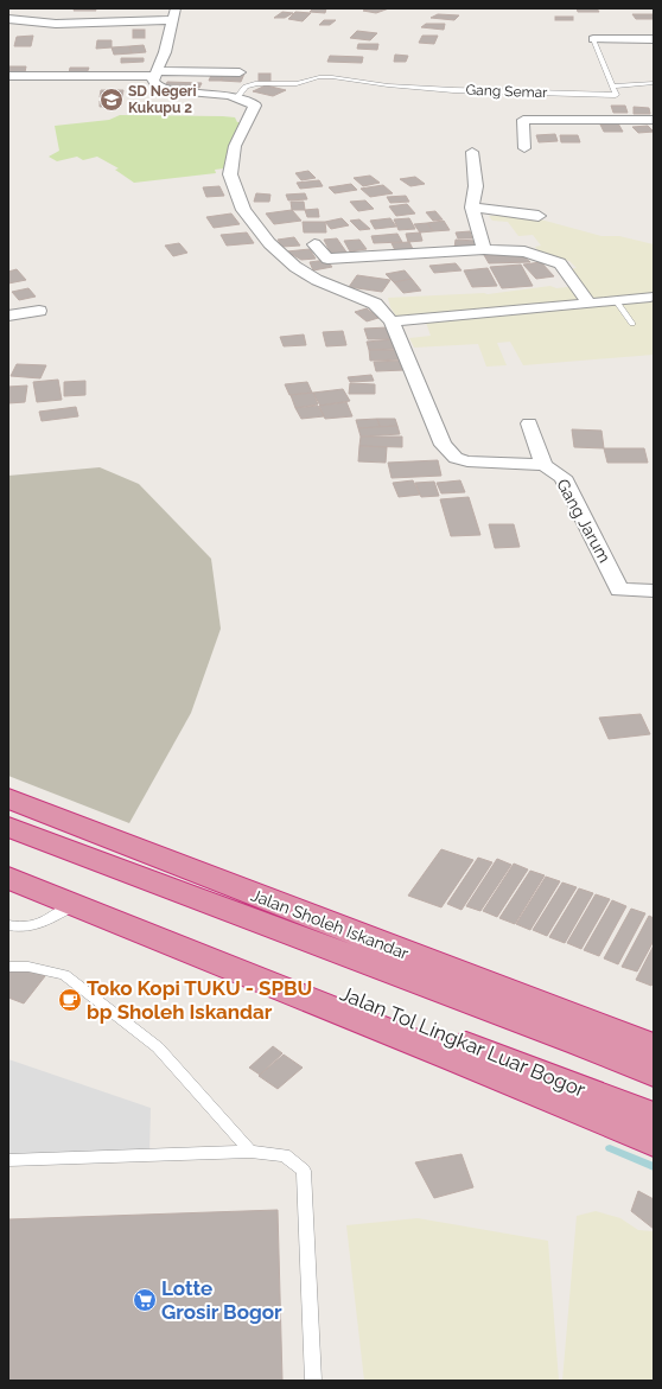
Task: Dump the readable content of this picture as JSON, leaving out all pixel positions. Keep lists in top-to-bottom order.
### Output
{
  "streets": {
    "highway": ["Jalan Sholeh Iskandar", "Jalan Tol Lingkar Luar Bogor"],
    "street": ["Gang Jarum"],
    "lane": ["Gang Semar"]
  },
  "crossings": [
    ["Gang Semar", "Gang Jarum"]
  ],
  "places": {
    "school or university": ["SD Negeri Kukupu 2"],
    "cafe": ["Toko Kopi TUKU - SPBU bp Sholeh Iskandar"],
    "supermarket": ["Lotte Grosir Bogor"]
  }
}
